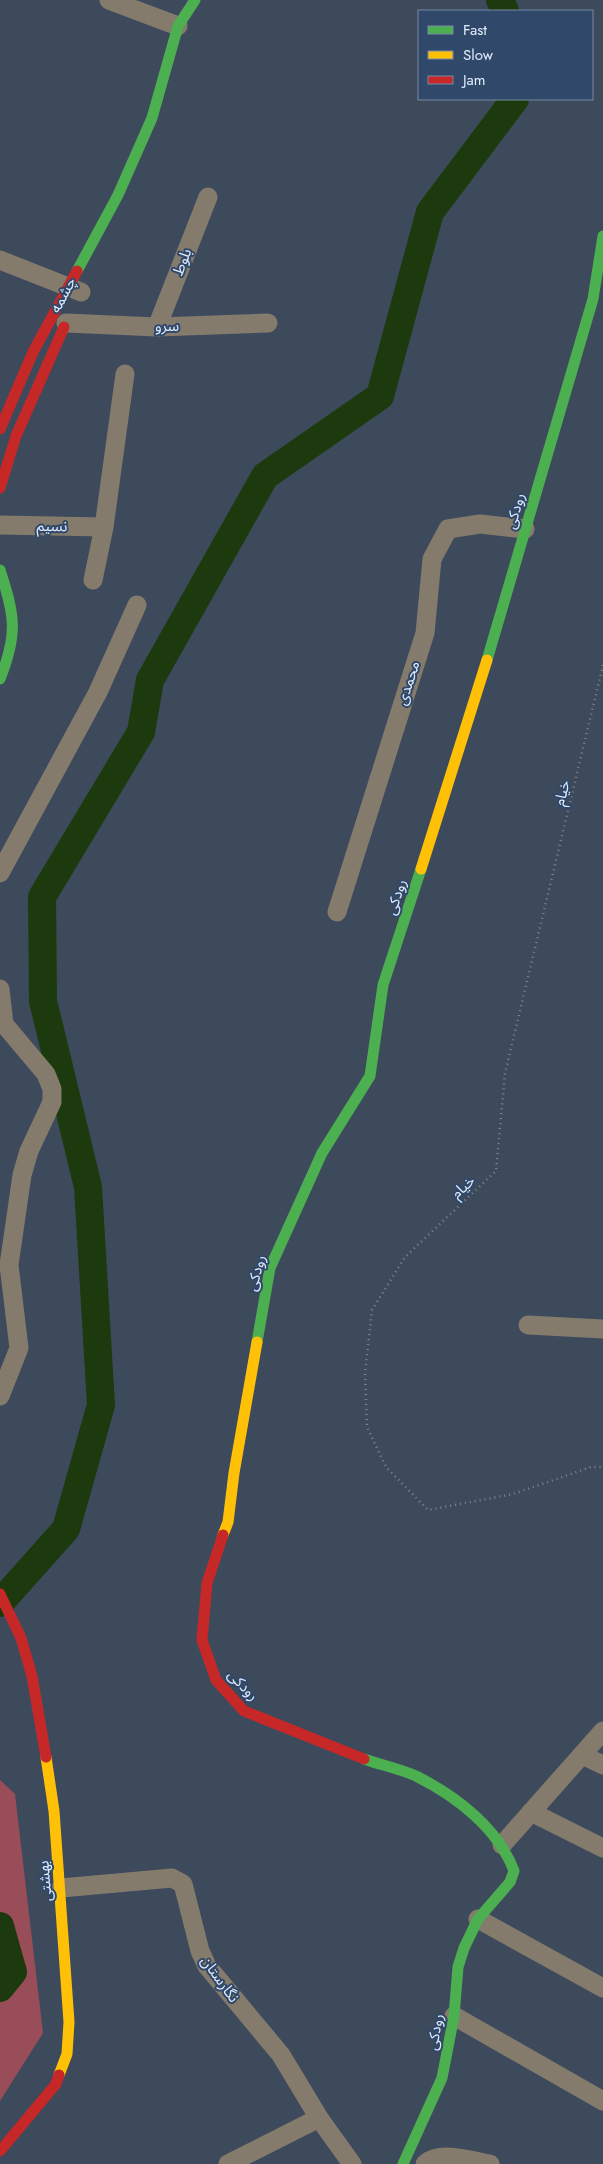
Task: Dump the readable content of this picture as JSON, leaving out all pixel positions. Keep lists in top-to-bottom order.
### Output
{
  "streets": {
    "street": [
      "بلوط",
      "چشمه",
      "سرو",
      "رودکی",
      "نسیم",
      "محمدی",
      "بهشتی",
      "نگارستان"
    ],
    "path": ["خیام"]
  },
  "crossings": [
    ["بلوط", "سرو"],
    ["چشمه", "سرو"],
    ["رودکی", "محمدی"],
    ["بهشتی", "نگارستان"]
  ],
  "legend": ["Fast", "Slow", "Jam"]
}
